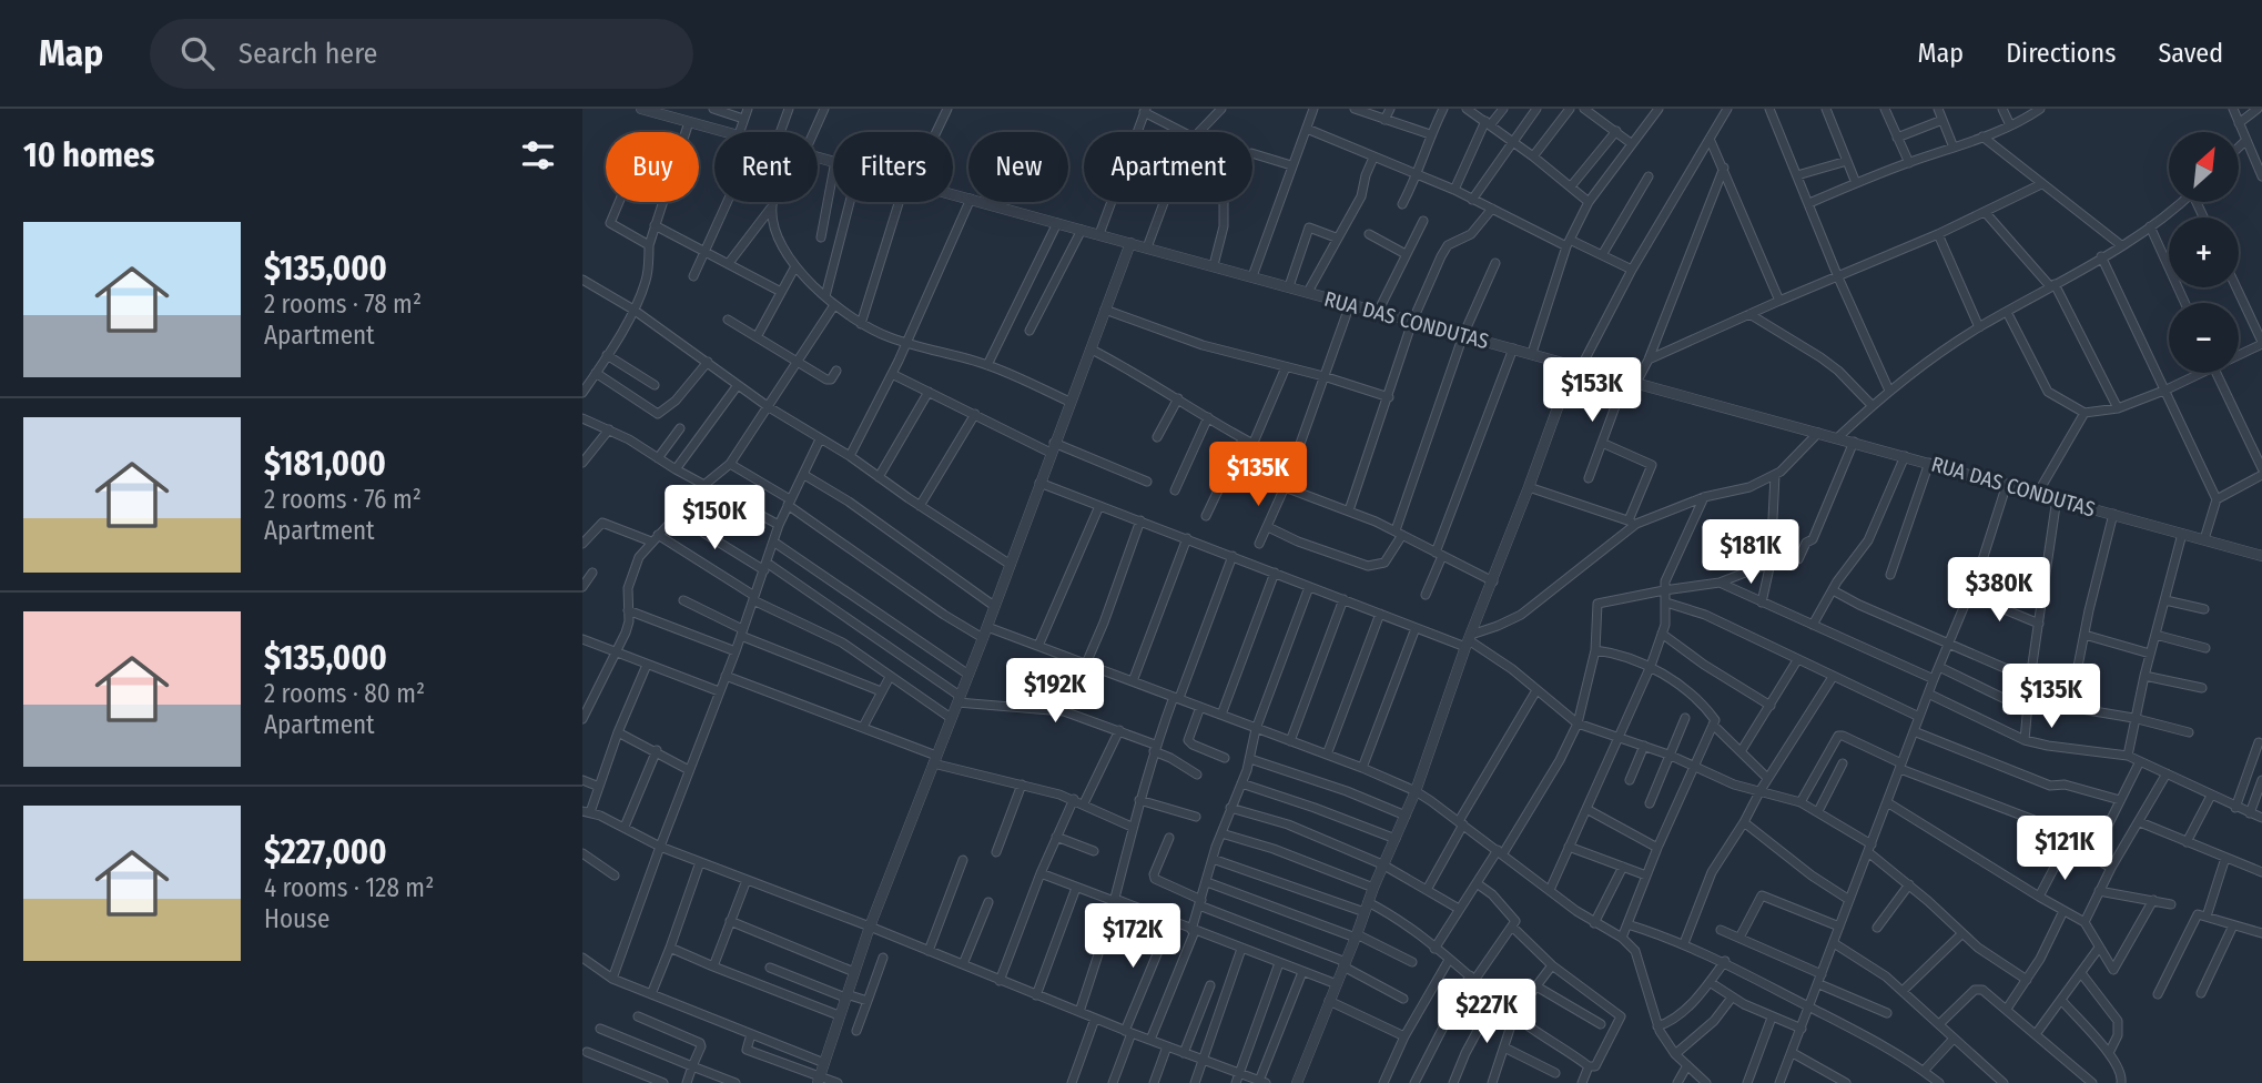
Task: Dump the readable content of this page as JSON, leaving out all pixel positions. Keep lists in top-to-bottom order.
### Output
{
  "streets": {
    "street": ["RUA DAS CONDUTAS"]
  },
  "north": "top right",
  "page": {
    "header": "Map",
    "search": "Search here",
    "nav": ["Map", "Directions", "Saved"],
    "heading": "10 homes",
    "map_buttons": ["+", "−"],
    "chip": [
      "Buy",
      "Rent",
      "Filters",
      "New",
      "Apartment"
    ],
    "list": [
      {
        "name": "$135,000",
        "note": "2 rooms · 78 m² · Apartment"
      },
      {
        "name": "$181,000",
        "note": "2 rooms · 76 m² · Apartment"
      },
      {
        "name": "$135,000",
        "note": "2 rooms · 80 m² · Apartment"
      },
      {
        "name": "$227,000",
        "note": "4 rooms · 128 m² · House"
      }
    ],
    "price": [
      "$153K",
      "$135K",
      "$150K",
      "$181K",
      "$380K",
      "$192K",
      "$135K",
      "$121K",
      "$172K",
      "$227K"
    ]
  }
}
